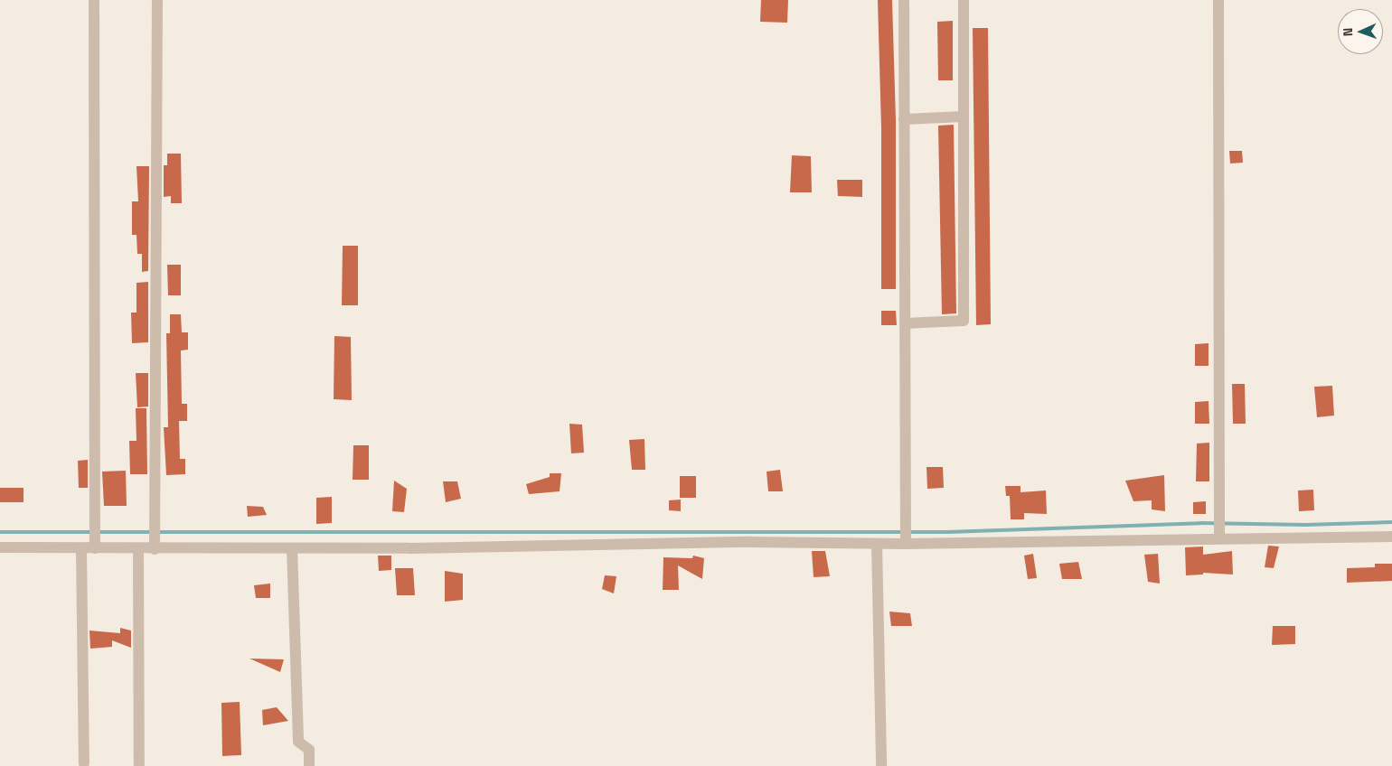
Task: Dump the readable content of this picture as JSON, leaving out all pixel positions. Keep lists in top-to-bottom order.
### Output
{
  "north": "left"
}
